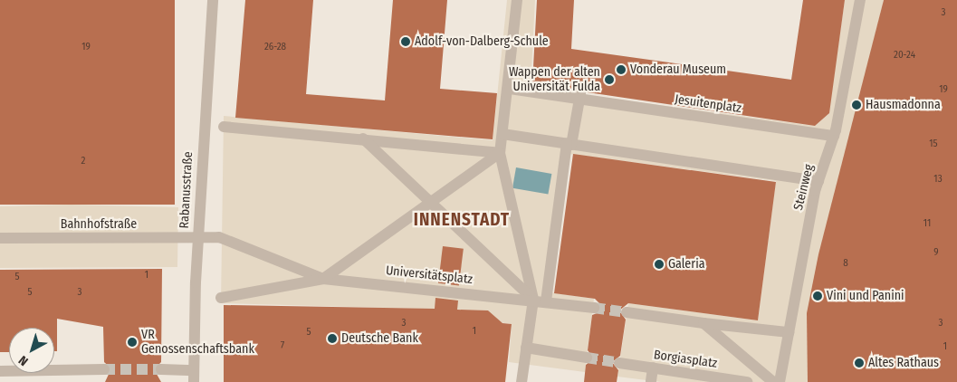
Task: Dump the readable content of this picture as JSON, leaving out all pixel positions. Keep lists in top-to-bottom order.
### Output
{
  "streets": {
    "street": [
      "Jesuitenplatz",
      "Steinweg",
      "Rabanusstraße",
      "Bahnhofstraße",
      "Universitätsplatz",
      "Borgiasplatz"
    ]
  },
  "crossings": [
    ["Jesuitenplatz", "Steinweg"],
    ["Rabanusstraße", "Bahnhofstraße"],
    ["Rabanusstraße", "Universitätsplatz"],
    ["Bahnhofstraße", "Universitätsplatz"]
  ],
  "districts": ["INNENSTADT"],
  "places": [
    "Adolf-von-Dalberg-Schule",
    "Vonderau Museum",
    "Wappen der alten Universität Fulda",
    "Hausmadonna",
    "Galeria",
    "Vini und Panini",
    "Deutsche Bank",
    "VR Genossenschaftsbank",
    "Altes Rathaus"
  ],
  "house_numbers": [
    "3",
    "19",
    "26-28",
    "20-24",
    "19",
    "15",
    "2",
    "13",
    "11",
    "9",
    "8",
    "1",
    "5",
    "5",
    "3",
    "3",
    "3",
    "1",
    "5",
    "7",
    "1"
  ],
  "north": "bottom left"
}
